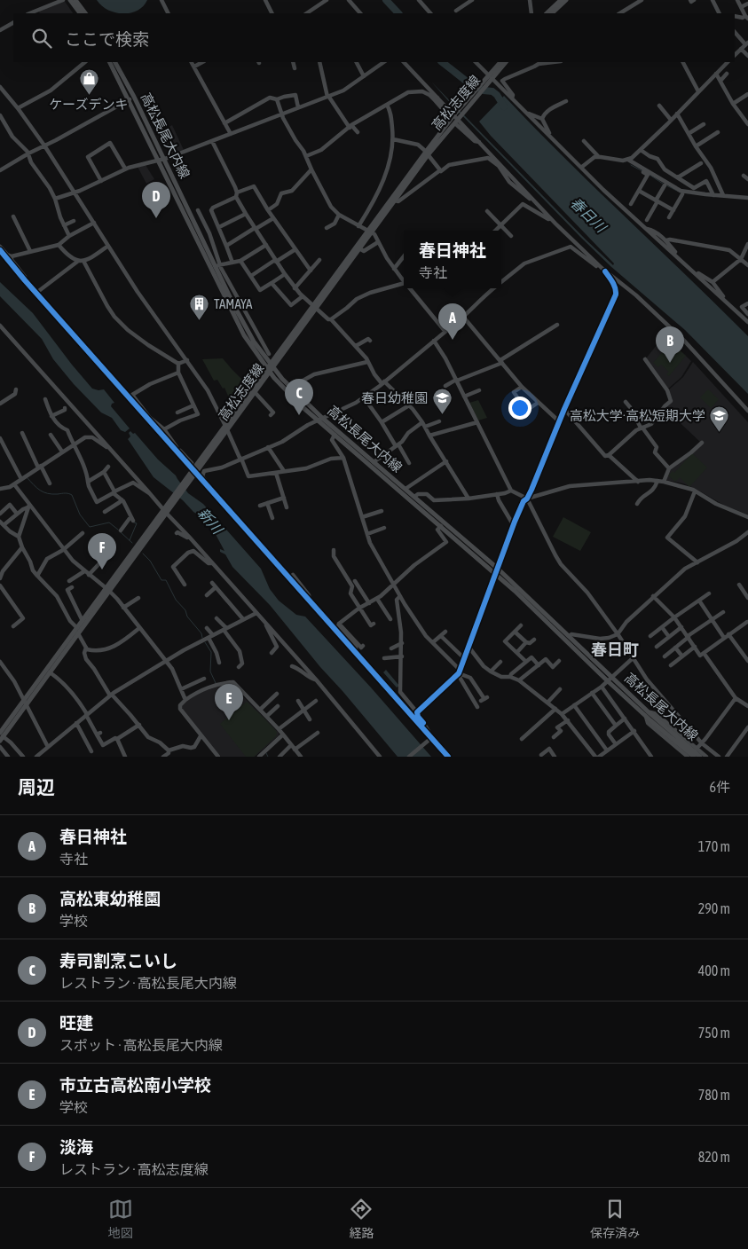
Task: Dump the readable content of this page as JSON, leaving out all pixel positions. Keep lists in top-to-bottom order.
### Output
{
  "streets": {
    "main road": ["高松志度線", "高松長尾大内線"]
  },
  "crossings": [
    ["高松志度線", "高松長尾大内線"]
  ],
  "districts": ["春日町"],
  "water": ["春日川", "新川"],
  "places": {
    "shop": ["ケーズデンキ"],
    "building": ["TAMAYA"],
    "school or university": ["春日幼稚園", "高松大学·高松短期大学"]
  },
  "page": {
    "search": "ここで検索",
    "pins": [
      "D",
      "A",
      "B",
      "C",
      "F",
      "E"
    ],
    "popup": ["春日神社", "寺社"],
    "heading": ["周辺", "6件"],
    "list": [
      {
        "mark": "A",
        "name": "春日神社",
        "note": "寺社",
        "value": "170 m"
      },
      {
        "mark": "B",
        "name": "高松東幼稚園",
        "note": "学校",
        "value": "290 m"
      },
      {
        "mark": "C",
        "name": "寿司割烹こいし",
        "note": "レストラン · 高松長尾大内線",
        "value": "400 m"
      },
      {
        "mark": "D",
        "name": "旺建",
        "note": "スポット · 高松長尾大内線",
        "value": "750 m"
      },
      {
        "mark": "E",
        "name": "市立古高松南小学校",
        "note": "学校",
        "value": "780 m"
      },
      {
        "mark": "F",
        "name": "淡海",
        "note": "レストラン · 高松志度線",
        "value": "820 m"
      }
    ],
    "nav": ["地図", "経路", "保存済み"]
  }
}
